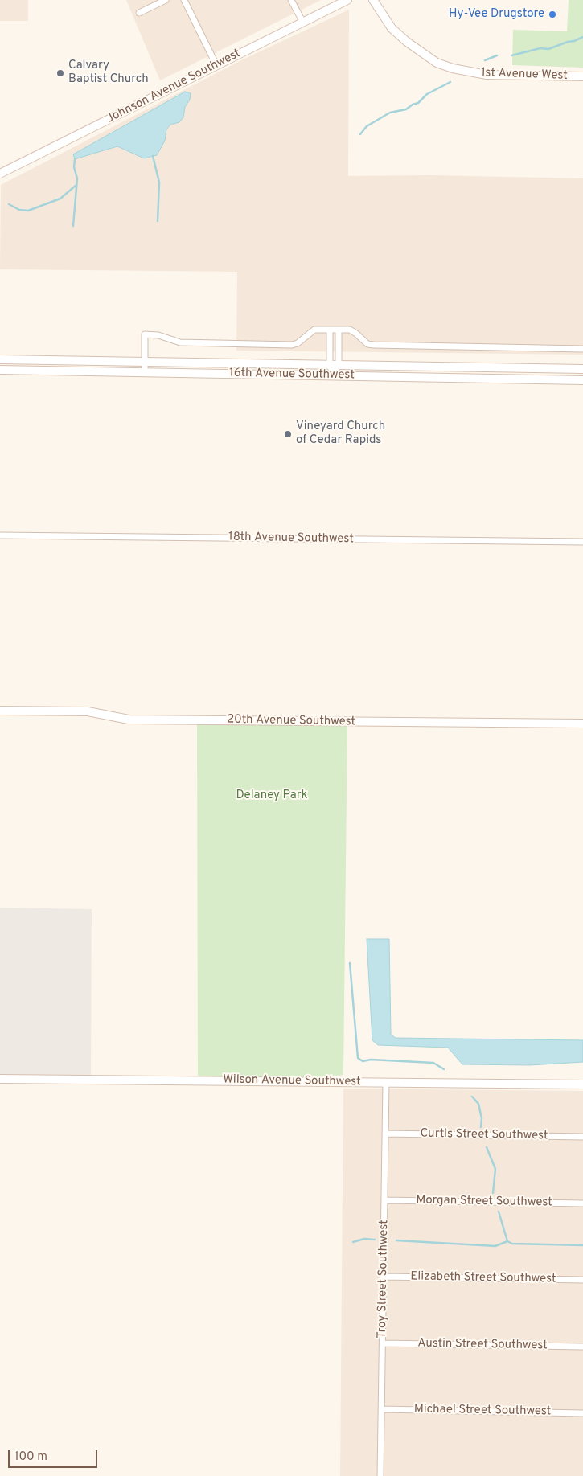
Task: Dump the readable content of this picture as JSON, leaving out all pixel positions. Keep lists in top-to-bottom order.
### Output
{
  "streets": {
    "street": [
      "1st Avenue West",
      "Johnson Avenue Southwest",
      "16th Avenue Southwest",
      "18th Avenue Southwest",
      "20th Avenue Southwest",
      "Wilson Avenue Southwest",
      "Curtis Street Southwest",
      "Morgan Street Southwest",
      "Elizabeth Street Southwest",
      "Troy Street Southwest",
      "Austin Street Southwest",
      "Michael Street Southwest"
    ]
  },
  "crossings": [
    ["Wilson Avenue Southwest", "Troy Street Southwest"],
    ["Curtis Street Southwest", "Troy Street Southwest"],
    ["Morgan Street Southwest", "Troy Street Southwest"],
    ["Elizabeth Street Southwest", "Troy Street Southwest"],
    ["Troy Street Southwest", "Austin Street Southwest"],
    ["Troy Street Southwest", "Michael Street Southwest"]
  ],
  "parks": ["Delaney Park"],
  "places": ["Hy-Vee Drugstore", "Calvary Baptist Church", "Vineyard Church of Cedar Rapids"],
  "scale_bar": "100 m"
}
